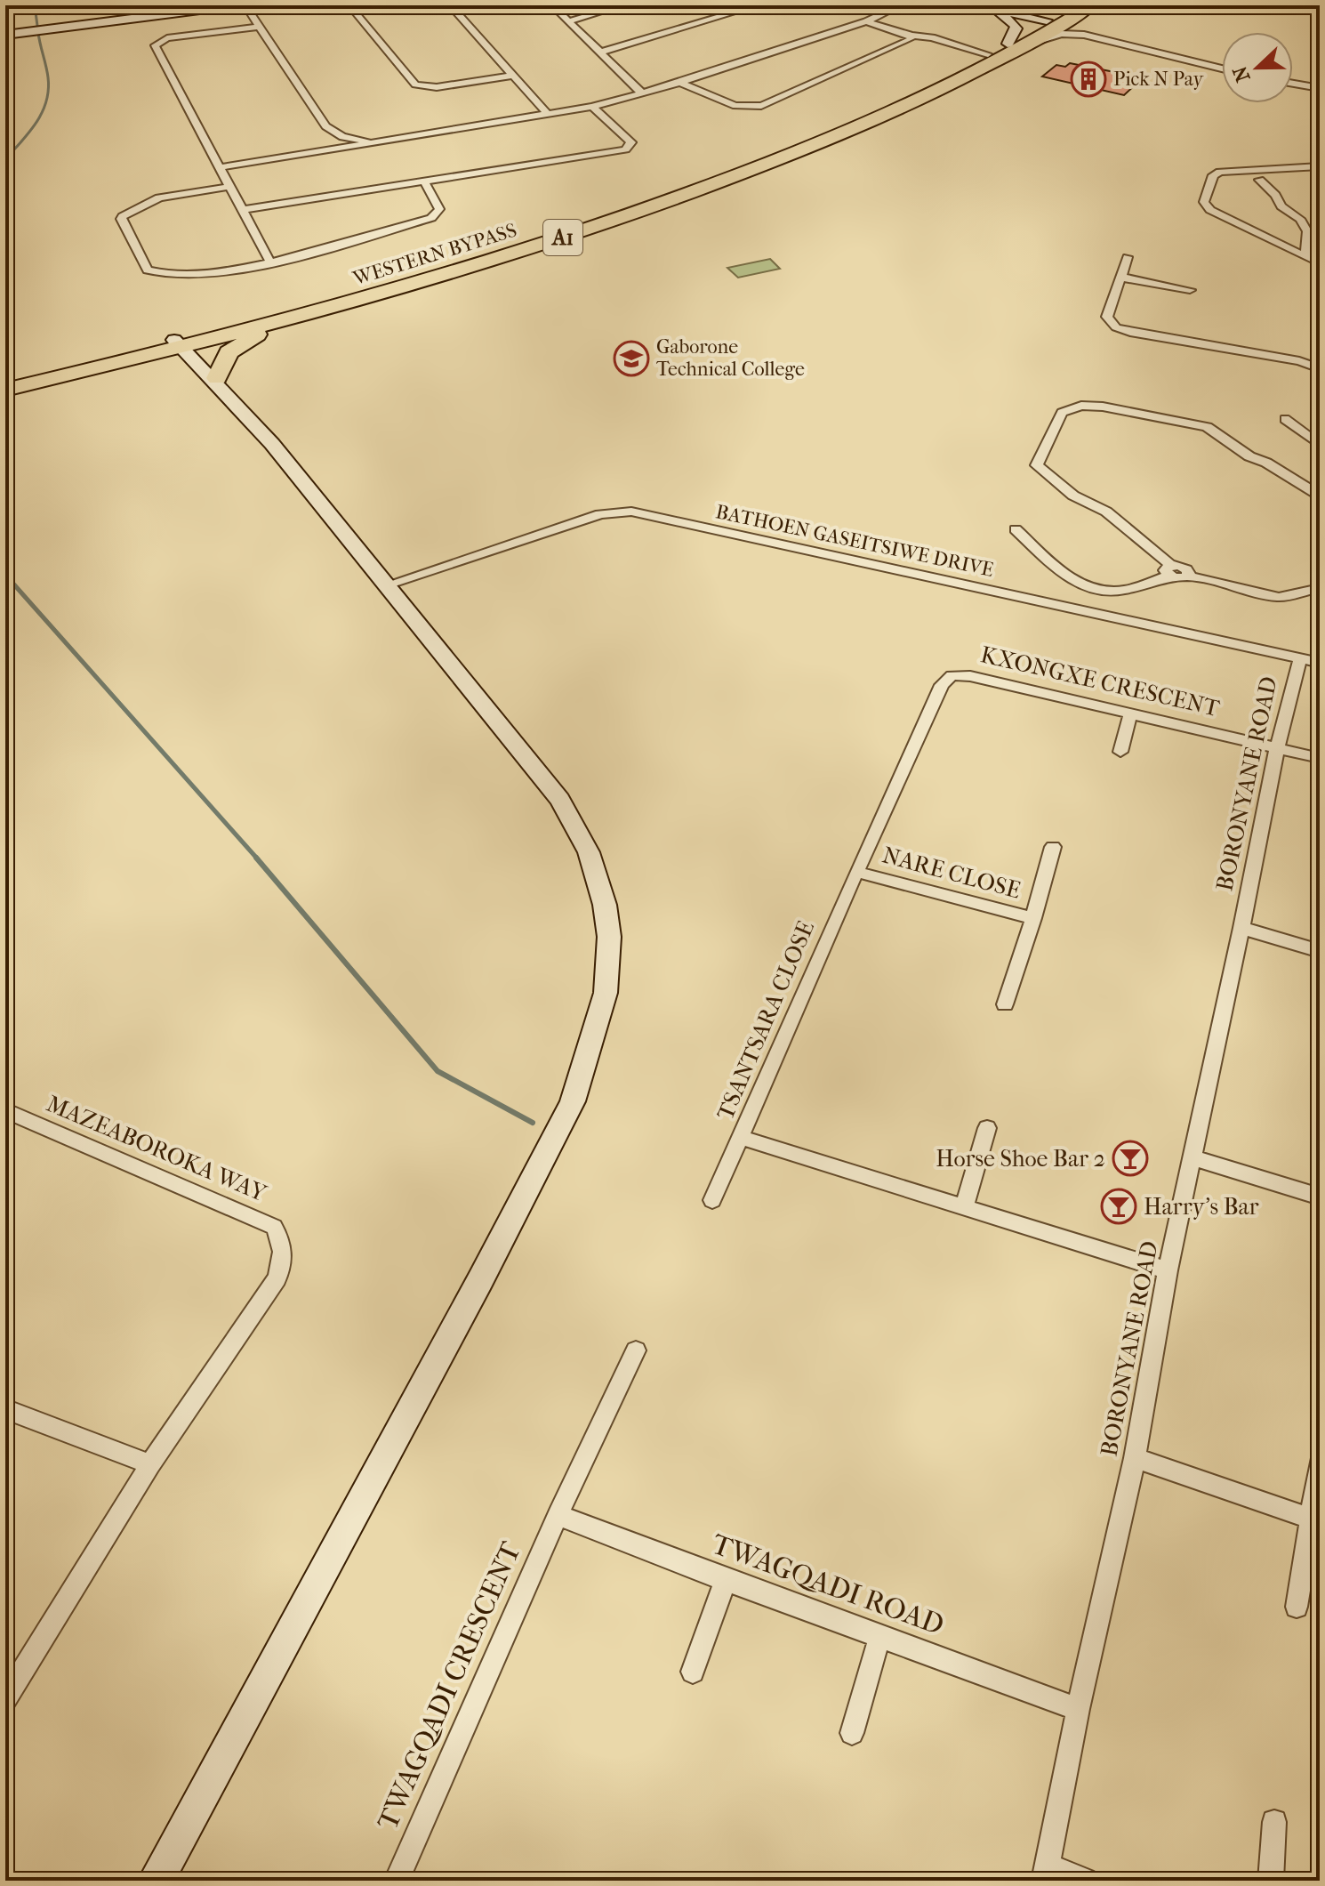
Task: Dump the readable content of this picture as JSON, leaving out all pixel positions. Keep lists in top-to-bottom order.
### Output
{
  "streets": {
    "highway": ["A1", "WESTERN BYPASS"],
    "street": [
      "BATHOEN GASEITSIWE DRIVE",
      "KXONGXE CRESCENT",
      "BORONYANE ROAD",
      "NARE CLOSE",
      "TSANTSARA CLOSE",
      "MAZEABOROKA WAY",
      "TWAGQADI ROAD",
      "TWAGQADI CRESCENT"
    ]
  },
  "crossings": [
    ["BATHOEN GASEITSIWE DRIVE", "BORONYANE ROAD"],
    ["KXONGXE CRESCENT", "BORONYANE ROAD"],
    ["KXONGXE CRESCENT", "TSANTSARA CLOSE"],
    ["BORONYANE ROAD", "TSANTSARA CLOSE"],
    ["BORONYANE ROAD", "TWAGQADI ROAD"],
    ["NARE CLOSE", "TSANTSARA CLOSE"],
    ["TWAGQADI ROAD", "TWAGQADI CRESCENT"]
  ],
  "places": {
    "building": ["Pick N Pay"],
    "school or university": ["Gaborone Technical College"],
    "bar": ["Horse Shoe Bar 2", "Harry's Bar"]
  },
  "north": "left"
}
